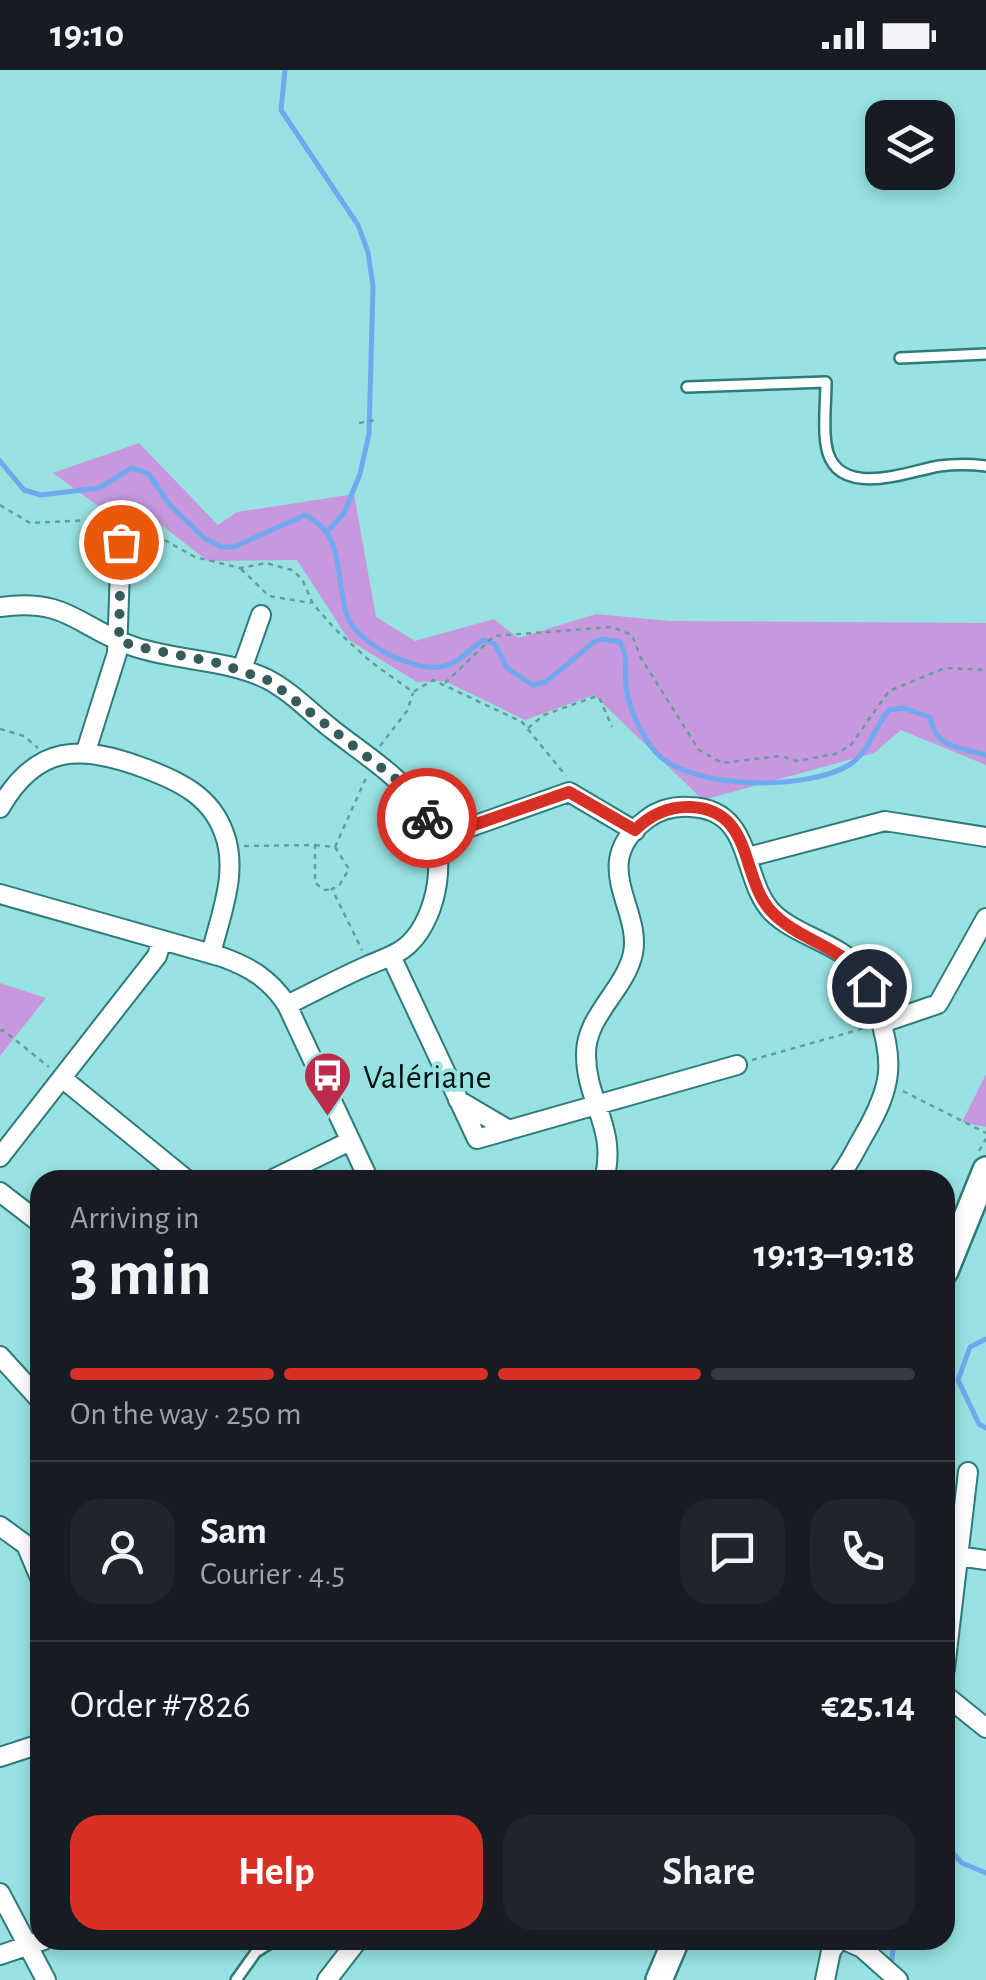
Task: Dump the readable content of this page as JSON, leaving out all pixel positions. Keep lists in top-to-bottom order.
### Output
{
  "places": {
    "bus stop": ["Valériane"]
  },
  "page": {
    "status": "19:10",
    "heading": ["3 min", "Arriving in", "19:13–19:18"],
    "panel": [
      "Sam",
      "Courier · 4.5",
      "Order #7826",
      "€25.14"
    ],
    "bar": "On the way · 250 m",
    "buttons": ["Help", "Share"]
  }
}
